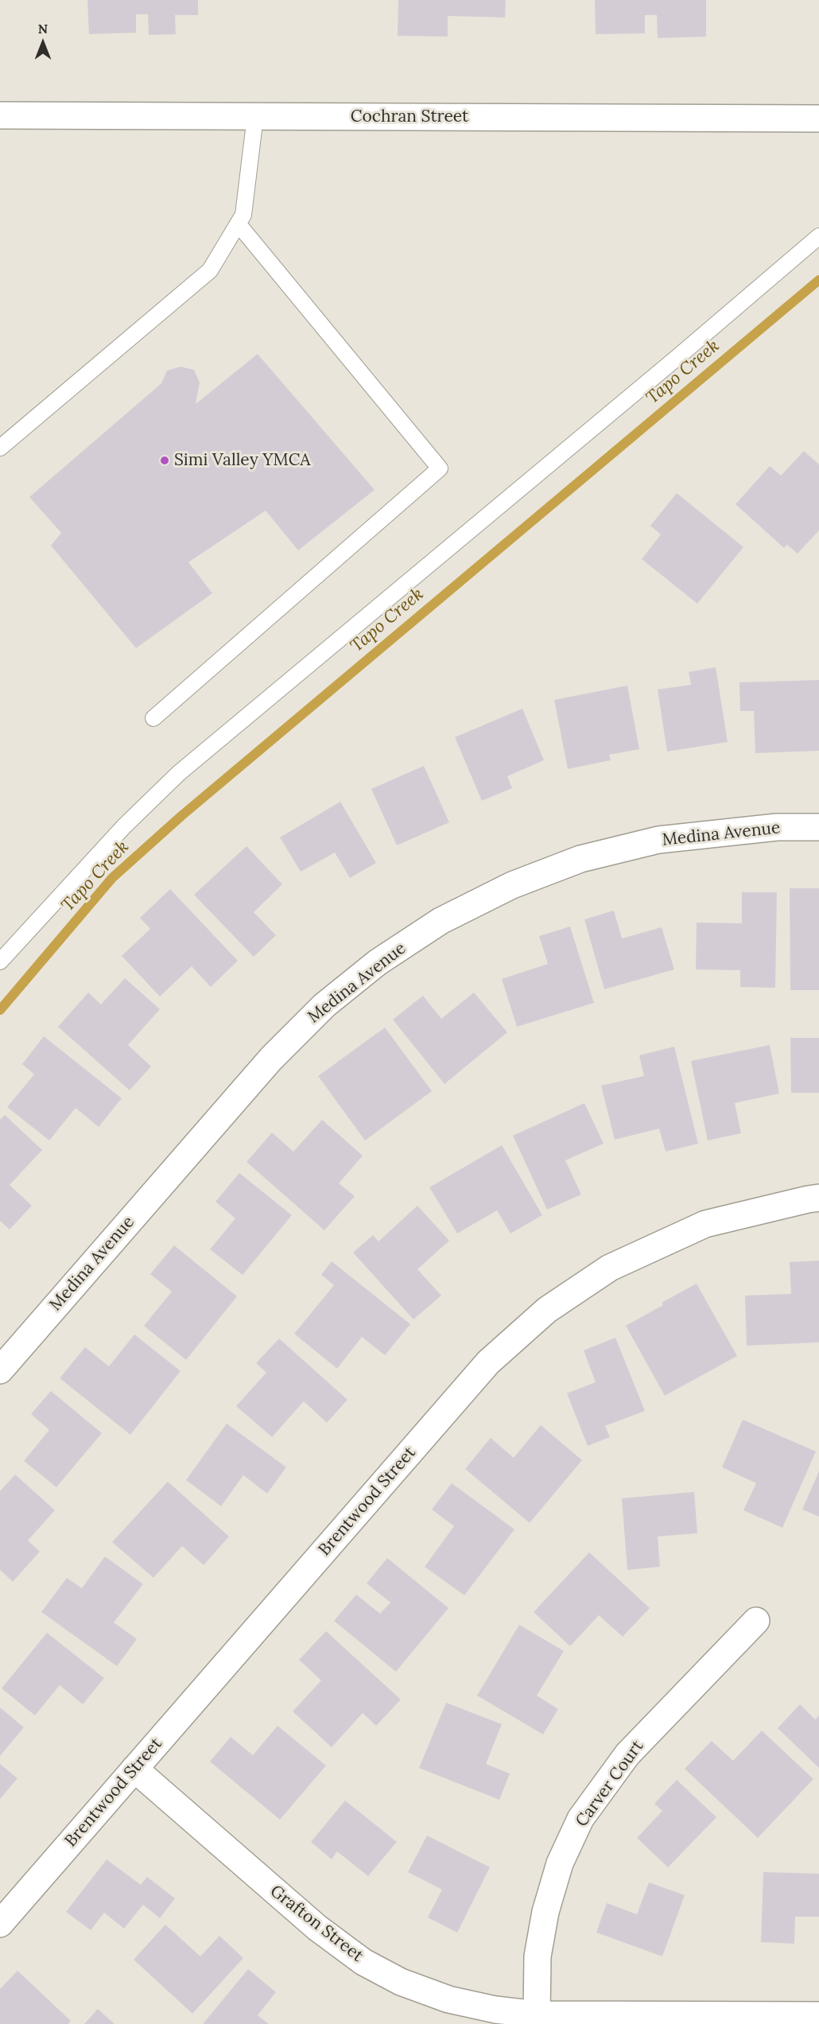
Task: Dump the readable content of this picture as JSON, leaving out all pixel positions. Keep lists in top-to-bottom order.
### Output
{
  "streets": {
    "street": [
      "Cochran Street",
      "Medina Avenue",
      "Brentwood Street",
      "Carver Court",
      "Grafton Street"
    ]
  },
  "crossings": [
    ["Brentwood Street", "Grafton Street"],
    ["Carver Court", "Grafton Street"]
  ],
  "water": ["Tapo Creek"],
  "places": ["Simi Valley YMCA"],
  "north": "top"
}
